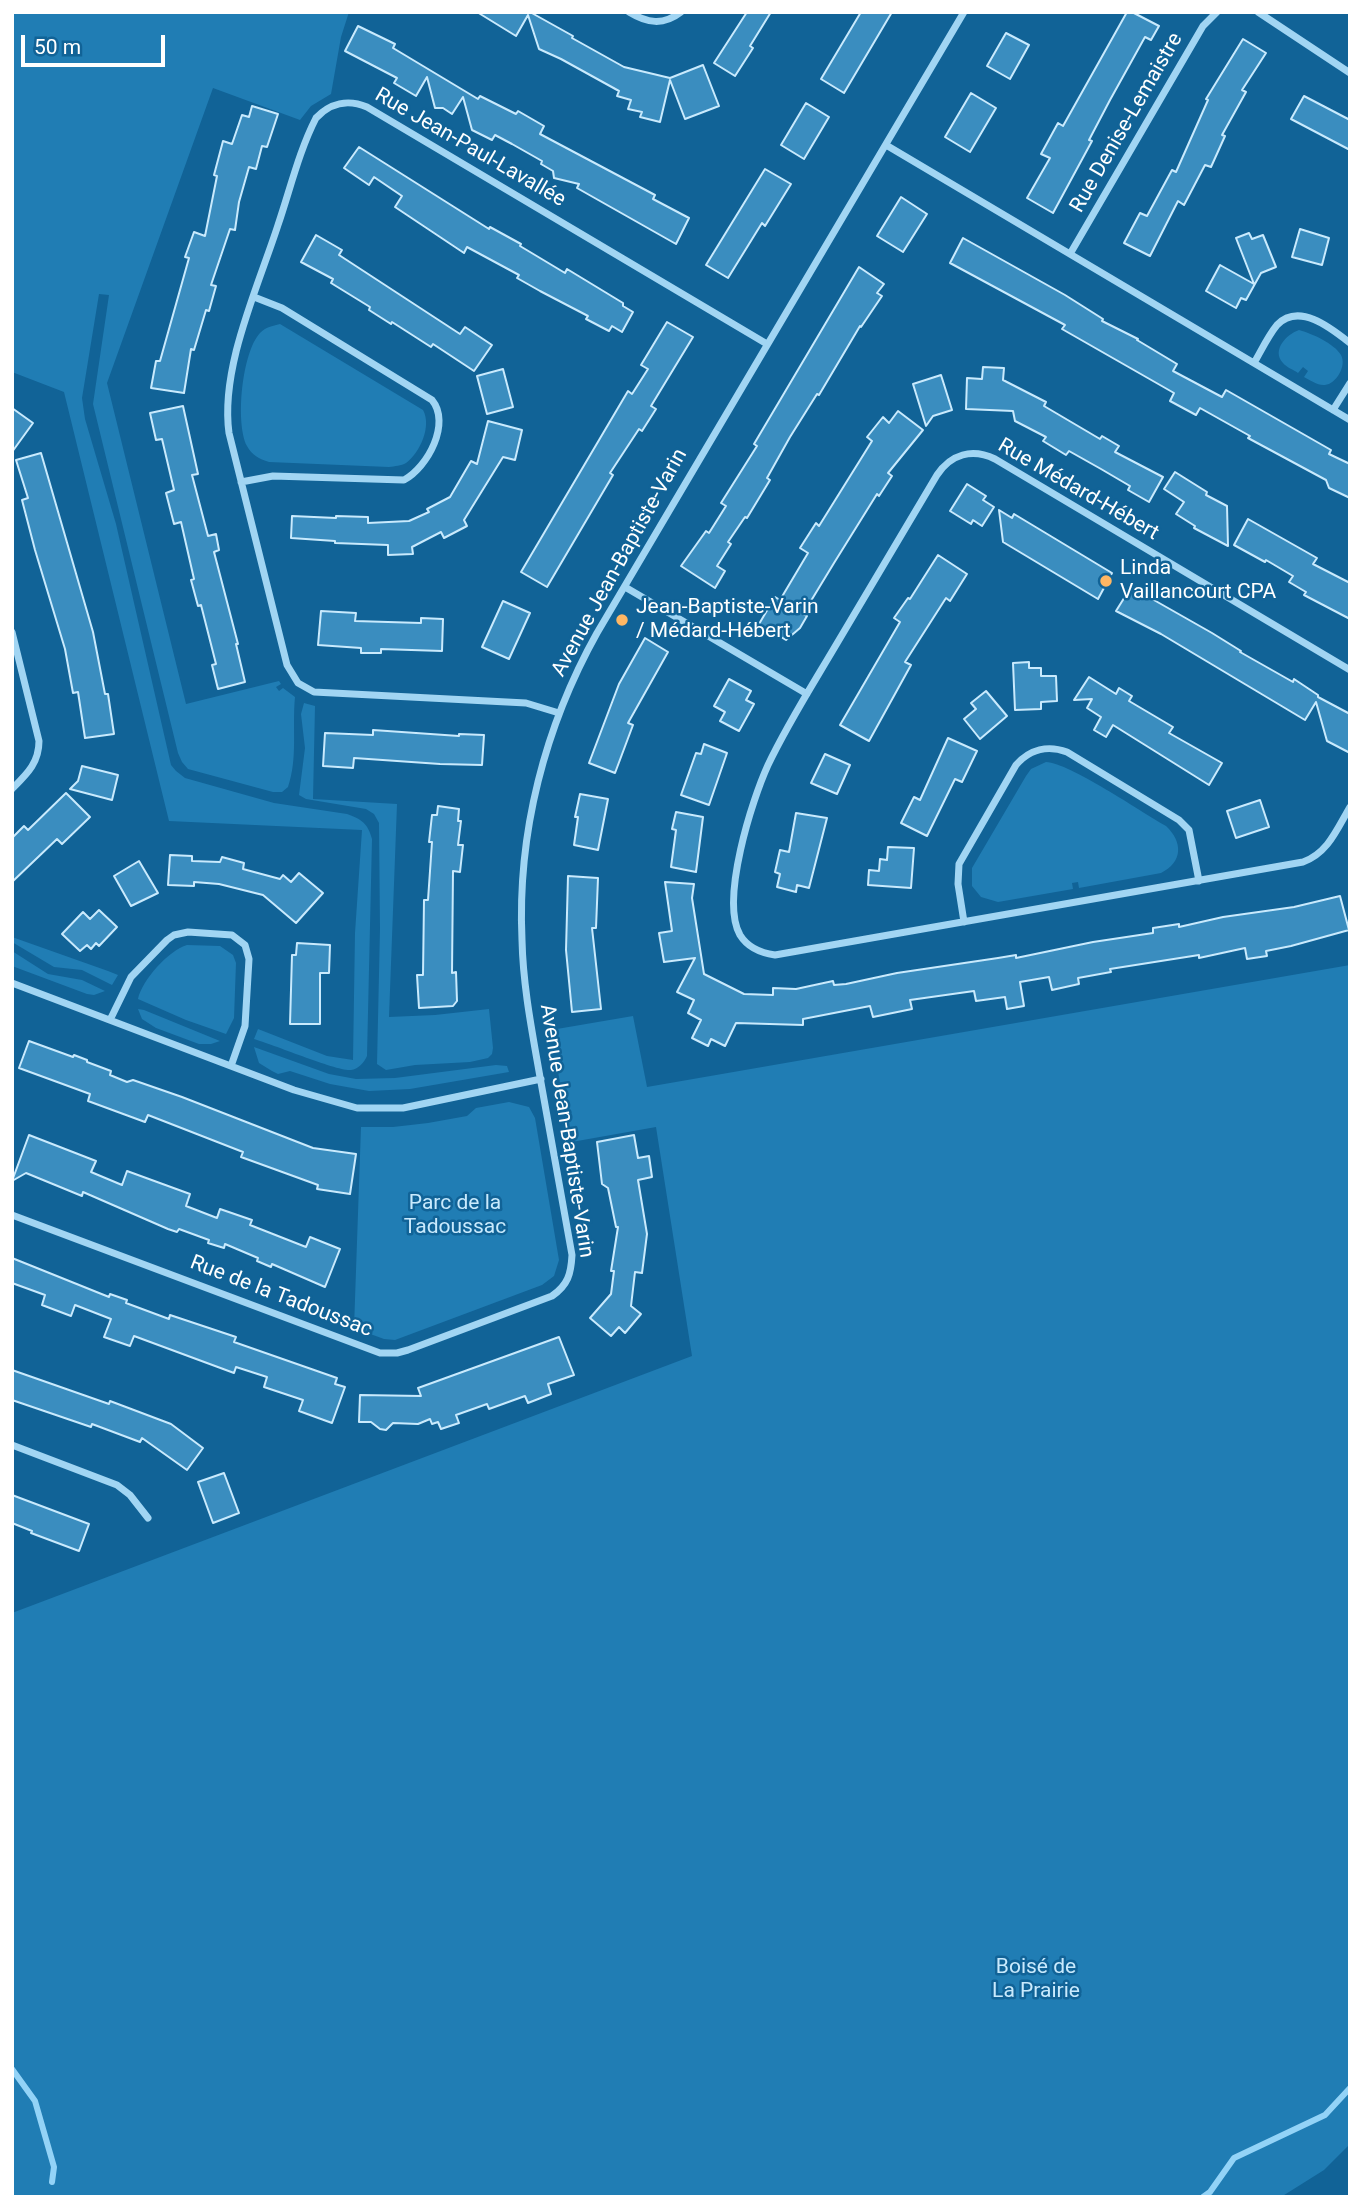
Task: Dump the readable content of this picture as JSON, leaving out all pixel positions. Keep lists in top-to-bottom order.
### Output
{
  "streets": {
    "street": [
      "Rue Denise-Lemaistre",
      "Rue Jean-Paul-Lavallée",
      "Rue Médard-Hébert",
      "Avenue Jean-Baptiste-Varin",
      "Rue de la Tadoussac"
    ]
  },
  "crossings": [
    ["Rue Jean-Paul-Lavallée", "Avenue Jean-Baptiste-Varin"],
    ["Avenue Jean-Baptiste-Varin", "Rue de la Tadoussac"]
  ],
  "parks": ["Parc de la Tadoussac", "Boisé de La Prairie"],
  "places": ["Linda Vaillancourt CPA", "Jean-Baptiste-Varin / Médard-Hébert"],
  "scale_bar": "50 m"
}
